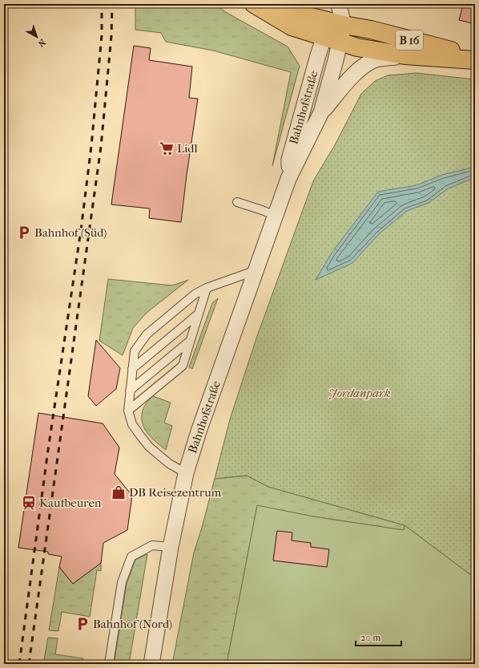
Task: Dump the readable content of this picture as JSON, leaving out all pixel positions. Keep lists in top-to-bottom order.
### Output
{
  "streets": {
    "main road": ["B 16"],
    "street": ["Bahnhofstraße"]
  },
  "crossings": [
    ["B 16", "Bahnhofstraße"]
  ],
  "parks": ["Jordanpark"],
  "places": {
    "supermarket": ["Lidl"],
    "parking": ["Bahnhof (Süd)", "Bahnhof (Nord)"],
    "shop": ["DB Reisezentrum"],
    "station": ["Kaufbeuren"]
  },
  "scale_bar": "20 m",
  "north": "bottom right"
}
